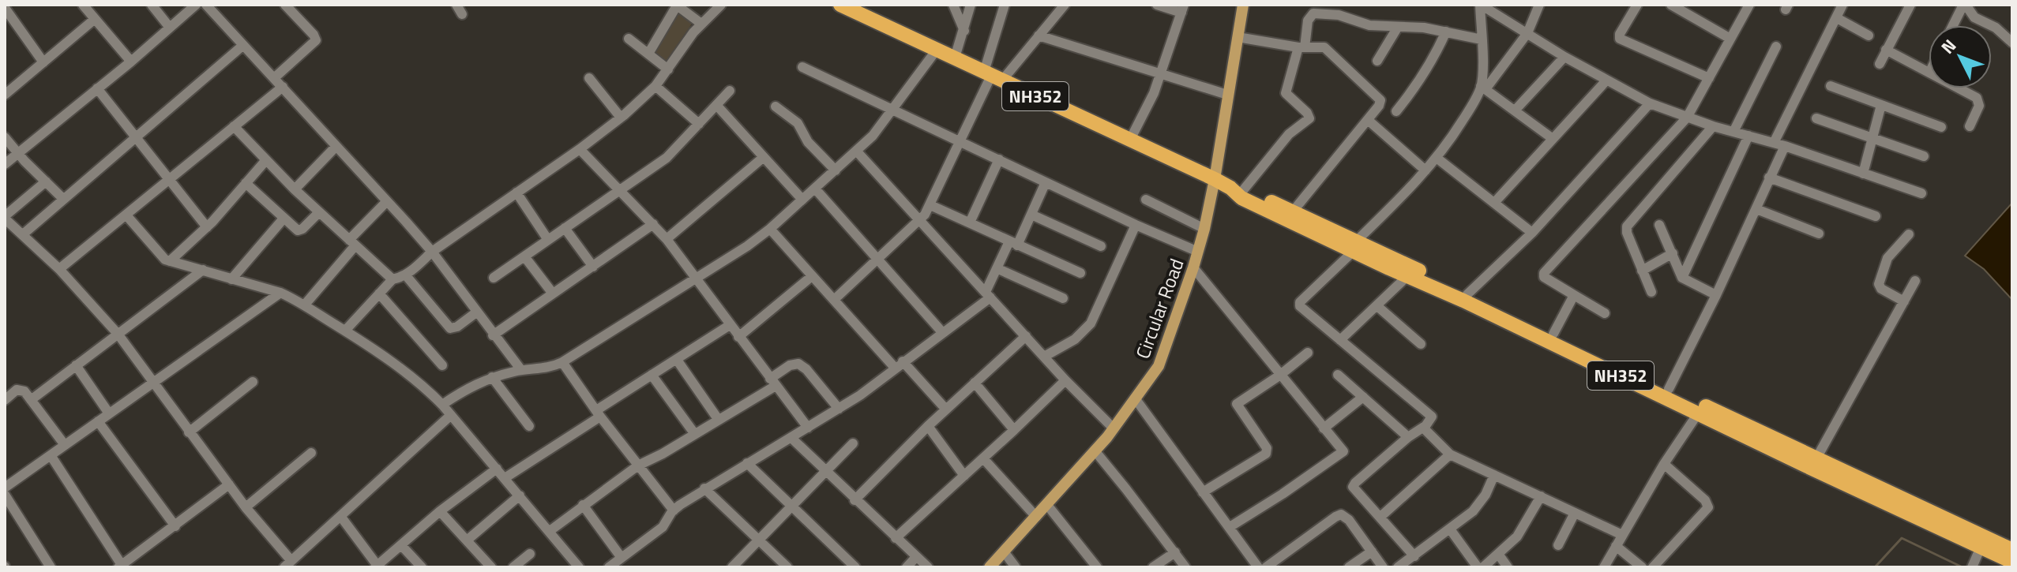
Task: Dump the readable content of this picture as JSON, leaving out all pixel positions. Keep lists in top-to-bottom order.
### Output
{
  "streets": {
    "highway": ["NH352"],
    "main road": ["Circular Road"]
  },
  "crossings": [
    ["NH352", "Circular Road"]
  ],
  "north": "top left"
}
